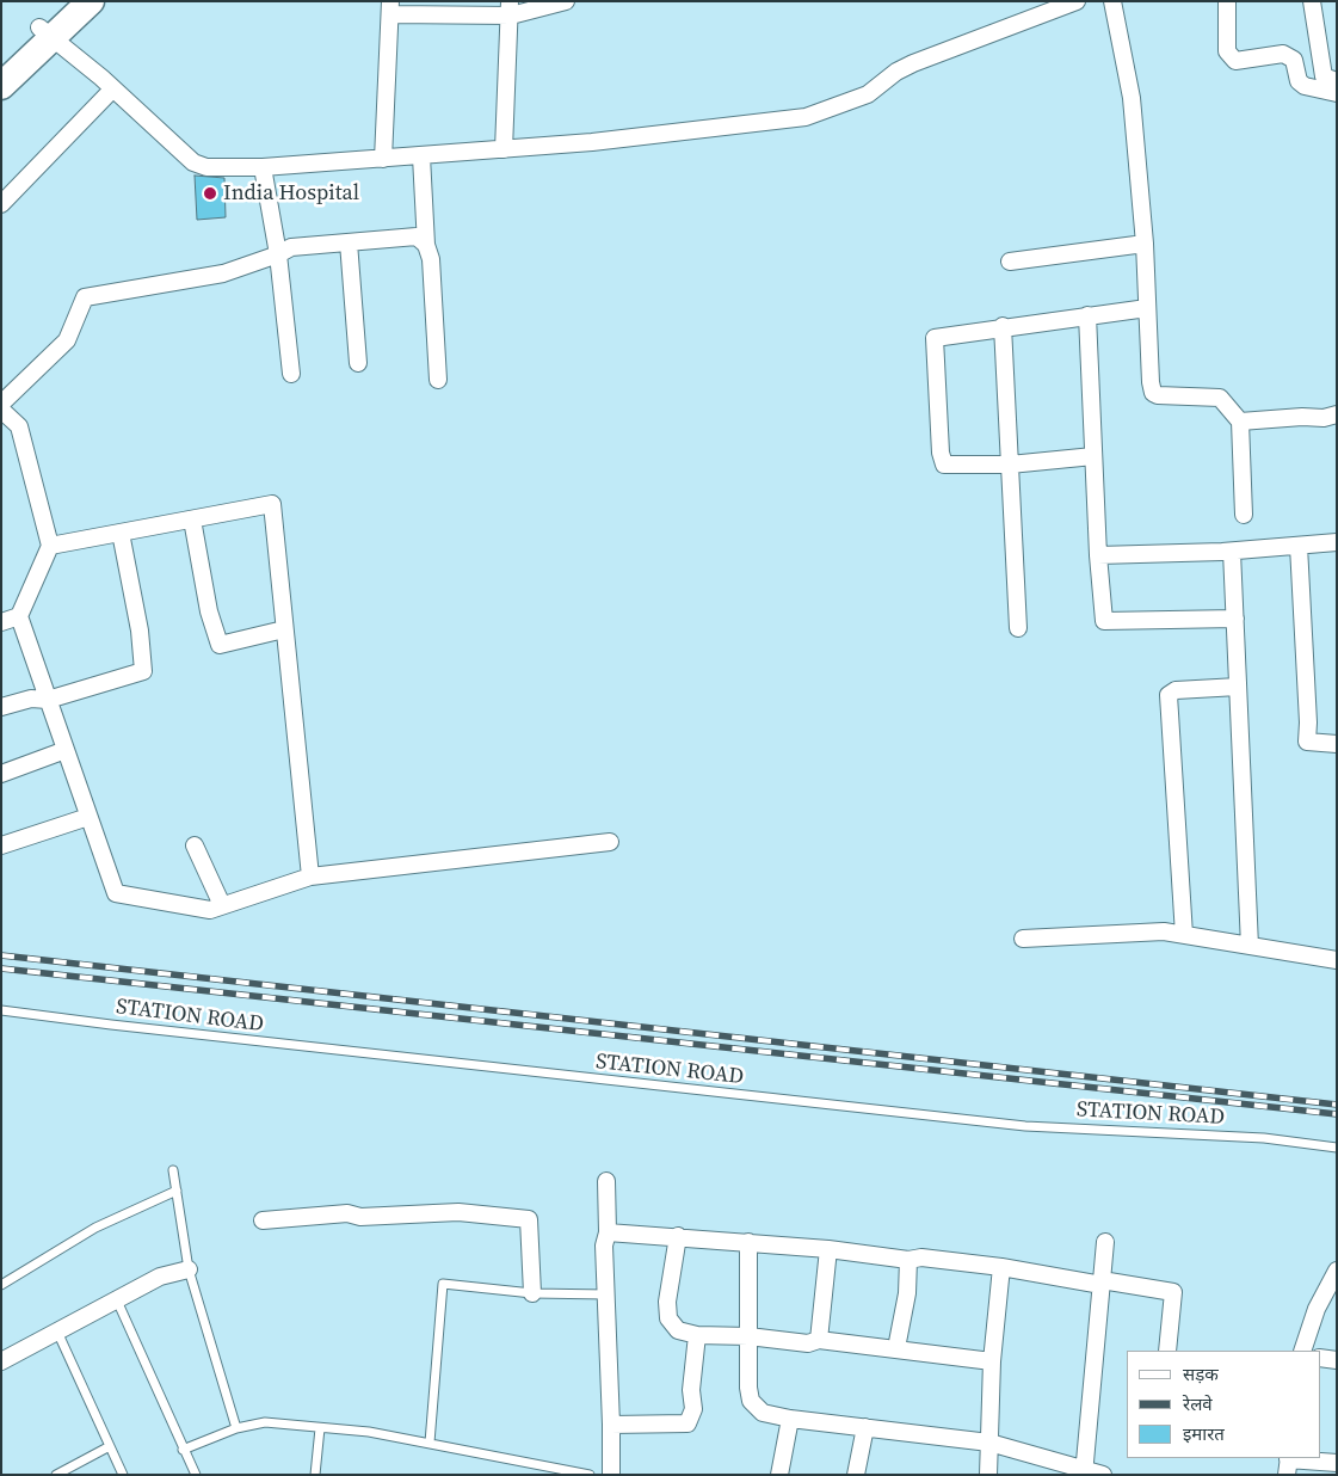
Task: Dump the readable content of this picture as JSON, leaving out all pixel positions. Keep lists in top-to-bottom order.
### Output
{
  "streets": {
    "lane": ["STATION ROAD"]
  },
  "places": ["India Hospital"],
  "legend": ["सड़क", "रेलवे", "इमारत"]
}
